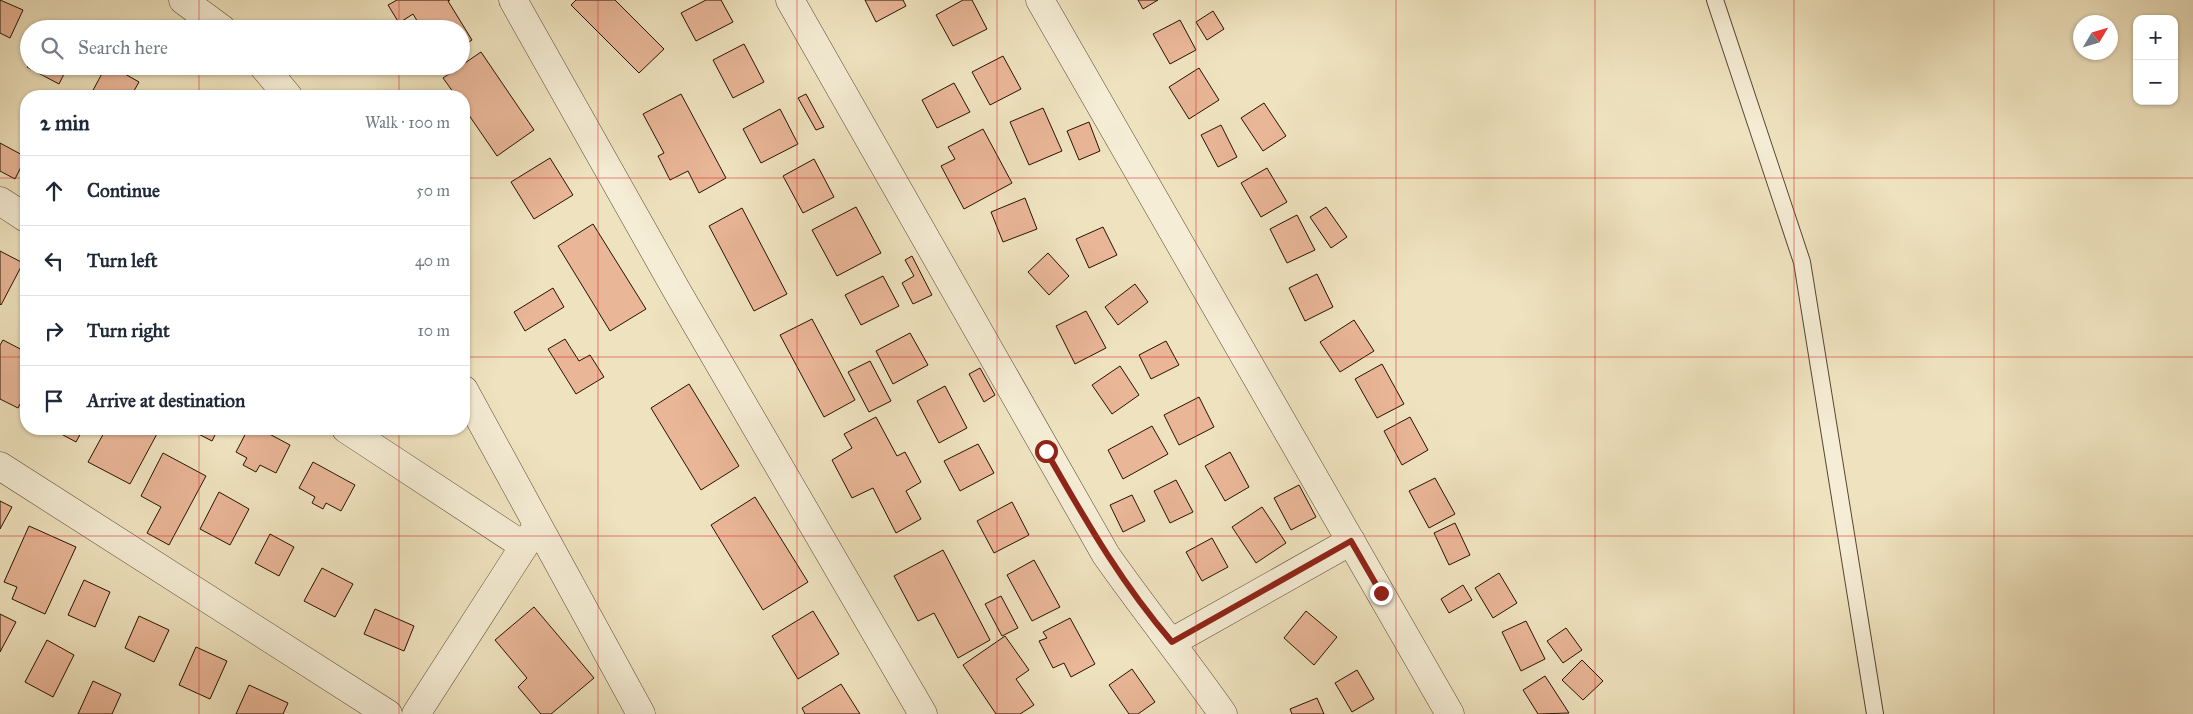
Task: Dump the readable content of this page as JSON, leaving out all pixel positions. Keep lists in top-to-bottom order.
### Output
{
  "north": "top right",
  "page": {
    "map_buttons": ["+", "−"],
    "search": "Search here",
    "heading": ["2 min", "Walk · 100 m"],
    "list": [
      ["Continue", "50 m"],
      ["Turn left", "40 m"],
      ["Turn right", "10 m"],
      "Arrive at destination"
    ]
  }
}
